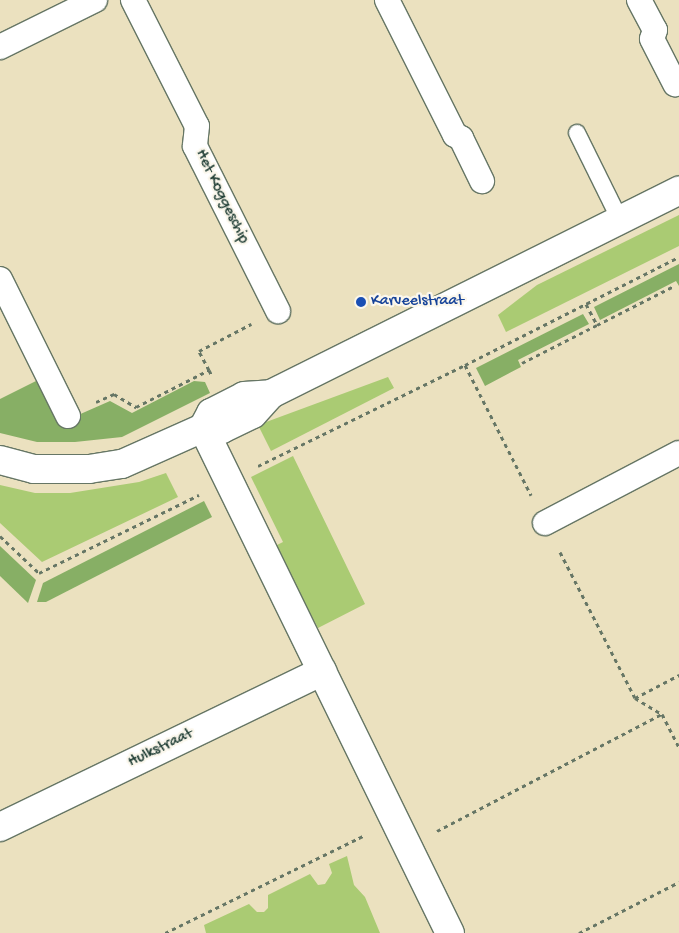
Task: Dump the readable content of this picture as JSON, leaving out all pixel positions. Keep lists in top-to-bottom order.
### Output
{
  "streets": {
    "street": ["Het Koggeschip", "Hulkstraat"]
  },
  "places": ["Karveelstraat"]
}
